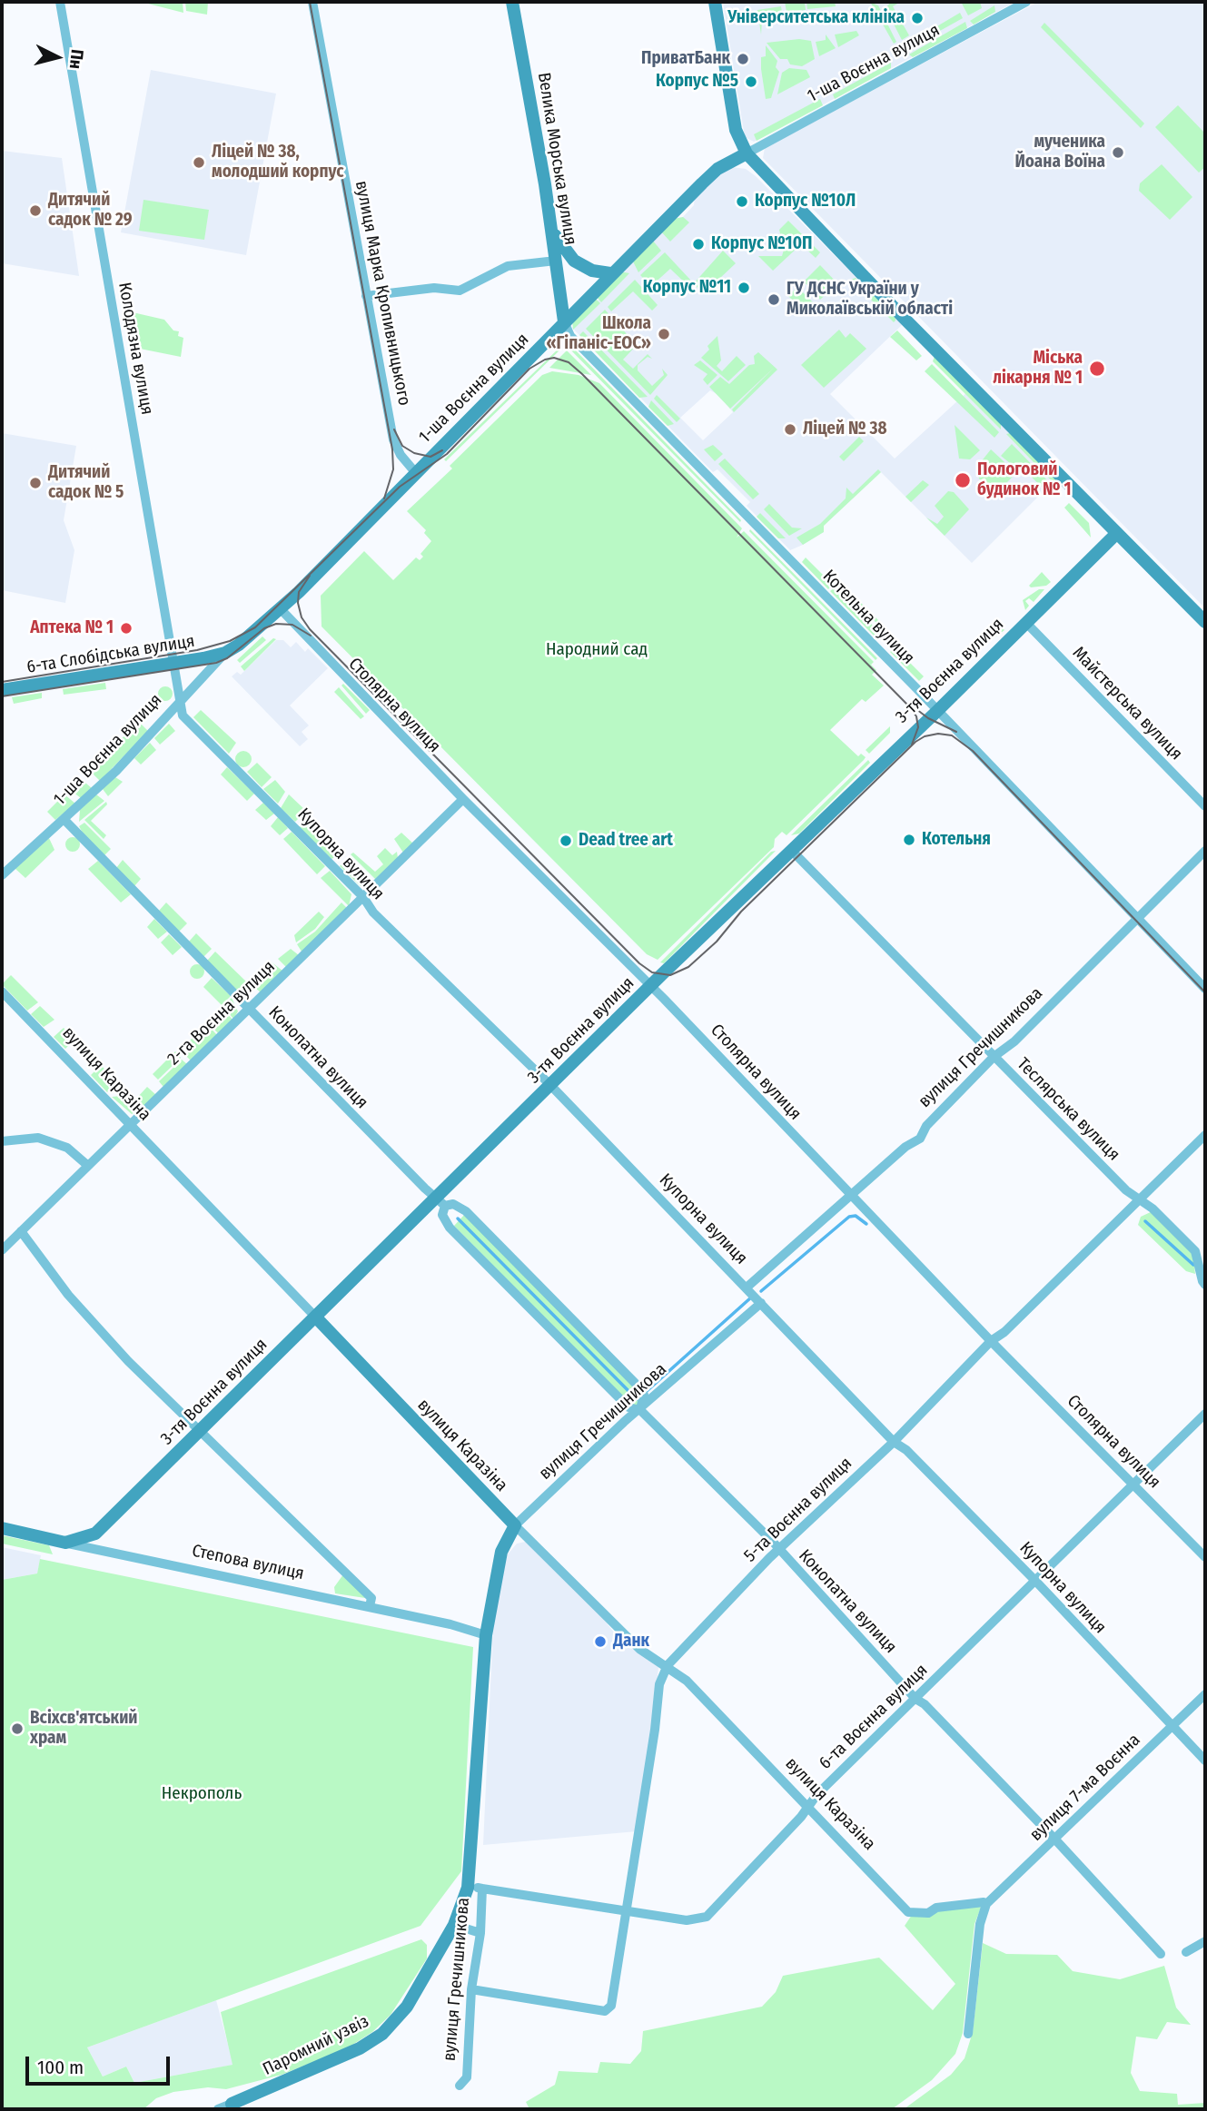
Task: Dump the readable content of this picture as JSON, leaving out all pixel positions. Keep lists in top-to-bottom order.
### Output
{
  "streets": {
    "main road": [
      "1-ша Воєнна вулиця",
      "Велика Морська вулиця",
      "6-та Слобідська вулиця",
      "3-тя Воєнна вулиця",
      "вулиця Гречишникова",
      "вулиця Каразіна",
      "Степова вулиця",
      "Паромний узвіз"
    ],
    "street": [
      "вулиця Марка Кропивницького",
      "Колодязна вулиця",
      "Котельна вулиця",
      "Майстерська вулиця",
      "Столярна вулиця",
      "Купорна вулиця",
      "2-га Воєнна вулиця",
      "Конопатна вулиця",
      "Теслярська вулиця",
      "5-та Воєнна вулиця",
      "6-та Воєнна вулиця",
      "вулиця 7-ма Воєнна"
    ]
  },
  "crossings": [
    ["1-ша Воєнна вулиця", "Велика Морська вулиця"],
    ["1-ша Воєнна вулиця", "вулиця Марка Кропивницького"],
    ["1-ша Воєнна вулиця", "Колодязна вулиця"],
    ["1-ша Воєнна вулиця", "Котельна вулиця"],
    ["1-ша Воєнна вулиця", "6-та Слобідська вулиця"],
    ["1-ша Воєнна вулиця", "Столярна вулиця"],
    ["1-ша Воєнна вулиця", "Купорна вулиця"],
    ["1-ша Воєнна вулиця", "Конопатна вулиця"],
    ["Велика Морська вулиця", "Котельна вулиця"],
    ["Колодязна вулиця", "6-та Слобідська вулиця"],
    ["Колодязна вулиця", "Купорна вулиця"],
    ["Котельна вулиця", "3-тя Воєнна вулиця"],
    ["Котельна вулиця", "вулиця Гречишникова"],
    ["3-тя Воєнна вулиця", "Майстерська вулиця"],
    ["3-тя Воєнна вулиця", "Столярна вулиця"],
    ["3-тя Воєнна вулиця", "Купорна вулиця"],
    ["3-тя Воєнна вулиця", "Конопатна вулиця"],
    ["3-тя Воєнна вулиця", "вулиця Каразіна"],
    ["3-тя Воєнна вулиця", "Теслярська вулиця"],
    ["3-тя Воєнна вулиця", "Степова вулиця"],
    ["Столярна вулиця", "2-га Воєнна вулиця"],
    ["Столярна вулиця", "вулиця Гречишникова"],
    ["Столярна вулиця", "5-та Воєнна вулиця"],
    ["Столярна вулиця", "6-та Воєнна вулиця"],
    ["Купорна вулиця", "2-га Воєнна вулиця"],
    ["Купорна вулиця", "вулиця Гречишникова"],
    ["Купорна вулиця", "5-та Воєнна вулиця"],
    ["Купорна вулиця", "6-та Воєнна вулиця"],
    ["Купорна вулиця", "вулиця 7-ма Воєнна"],
    ["2-га Воєнна вулиця", "Конопатна вулиця"],
    ["2-га Воєнна вулиця", "вулиця Каразіна"],
    ["вулиця Гречишникова", "Конопатна вулиця"],
    ["вулиця Гречишникова", "вулиця Каразіна"],
    ["вулиця Гречишникова", "Теслярська вулиця"],
    ["вулиця Гречишникова", "5-та Воєнна вулиця"],
    ["вулиця Гречишникова", "Степова вулиця"],
    ["вулиця Гречишникова", "6-та Воєнна вулиця"],
    ["вулиця Гречишникова", "Паромний узвіз"],
    ["Конопатна вулиця", "5-та Воєнна вулиця"],
    ["Конопатна вулиця", "6-та Воєнна вулиця"],
    ["Конопатна вулиця", "вулиця 7-ма Воєнна"],
    ["вулиця Каразіна", "5-та Воєнна вулиця"],
    ["вулиця Каразіна", "6-та Воєнна вулиця"],
    ["вулиця Каразіна", "вулиця 7-ма Воєнна"],
    ["Теслярська вулиця", "5-та Воєнна вулиця"],
    ["5-та Воєнна вулиця", "6-та Воєнна вулиця"]
  ],
  "parks": ["Народний сад", "Некрополь"],
  "places": [
    "Університетська клініка",
    "ПриватБанк",
    "Корпус №5",
    "мученика Йоана Воїна",
    "Ліцей № 38, молодший корпус",
    "Корпус №10Л",
    "Дитячий садок № 29",
    "Корпус №10П",
    "Корпус №11",
    "ГУ ДСНС України у Миколаївській області",
    "Школа «Гіпаніс-ЕОС»",
    "Міська лікарня № 1",
    "Ліцей № 38",
    "Пологовий будинок № 1",
    "Дитячий садок № 5",
    "Аптека № 1",
    "Котельня",
    "Dead tree art",
    "Данк",
    "Всіхсв'ятський храм"
  ],
  "scale_bar": "100 m",
  "north": "right"
}
